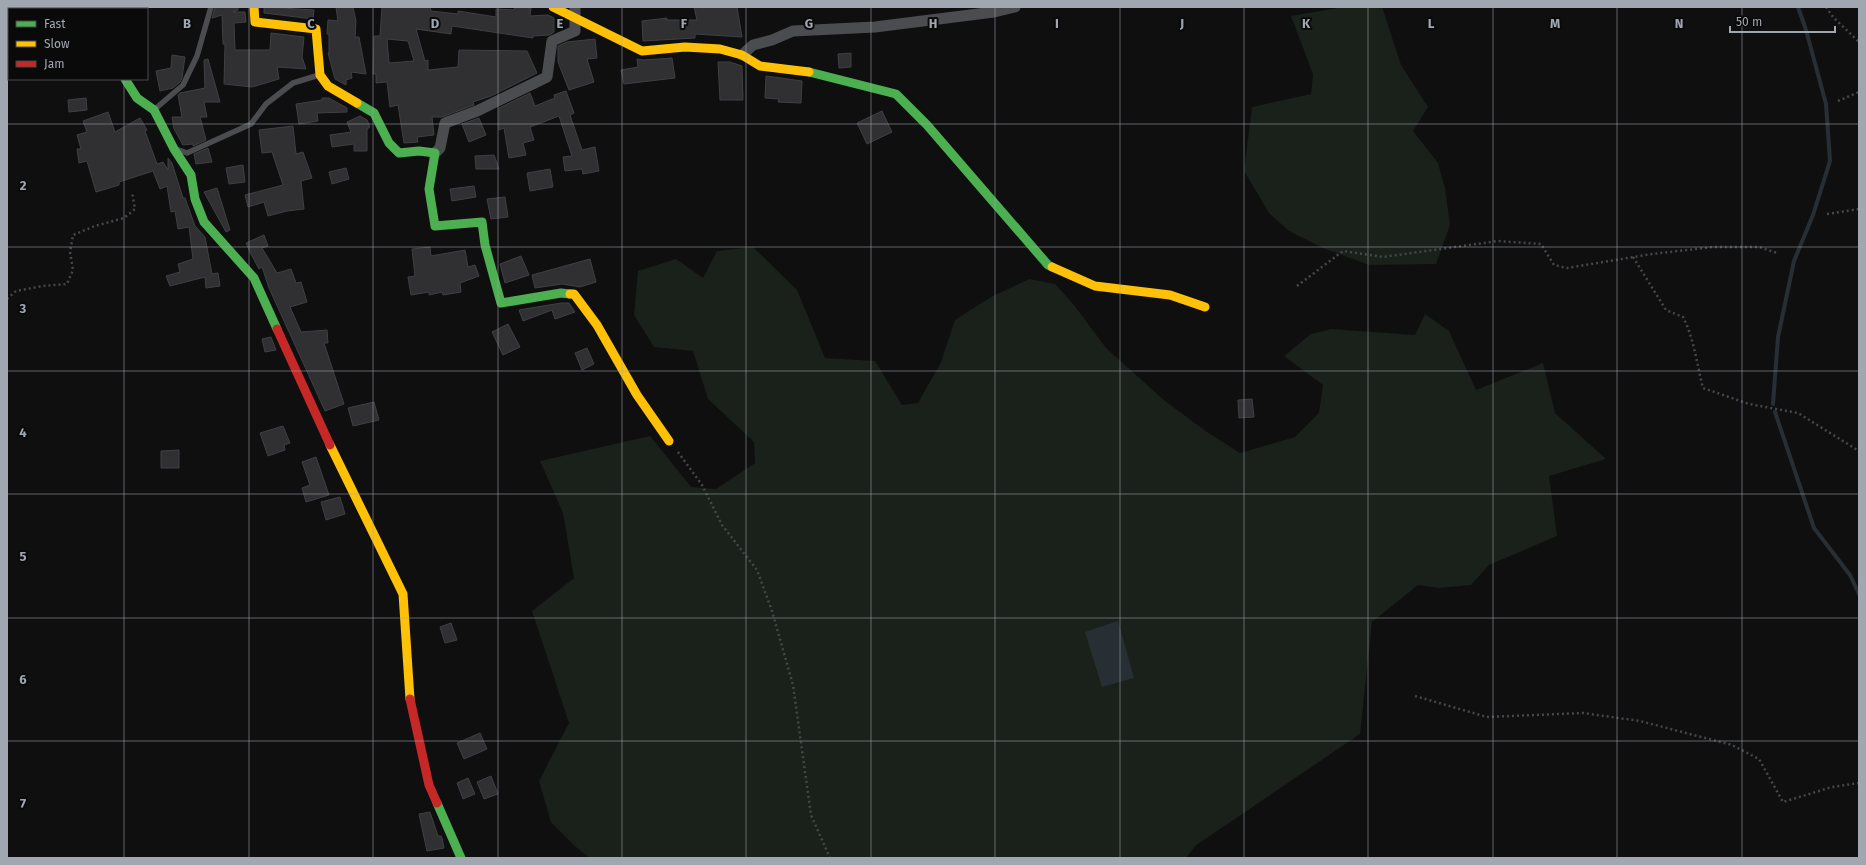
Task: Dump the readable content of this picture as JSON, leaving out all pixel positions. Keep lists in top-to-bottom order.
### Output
{
  "legend": ["Fast", "Slow", "Jam"],
  "scale_bar": "50 m",
  "grid": {
    "columns": [
      "B",
      "C",
      "D",
      "E",
      "F",
      "G",
      "H",
      "I",
      "J",
      "K",
      "L",
      "M",
      "N"
    ],
    "rows": [
      "2",
      "3",
      "4",
      "5",
      "6",
      "7"
    ]
  }
}
